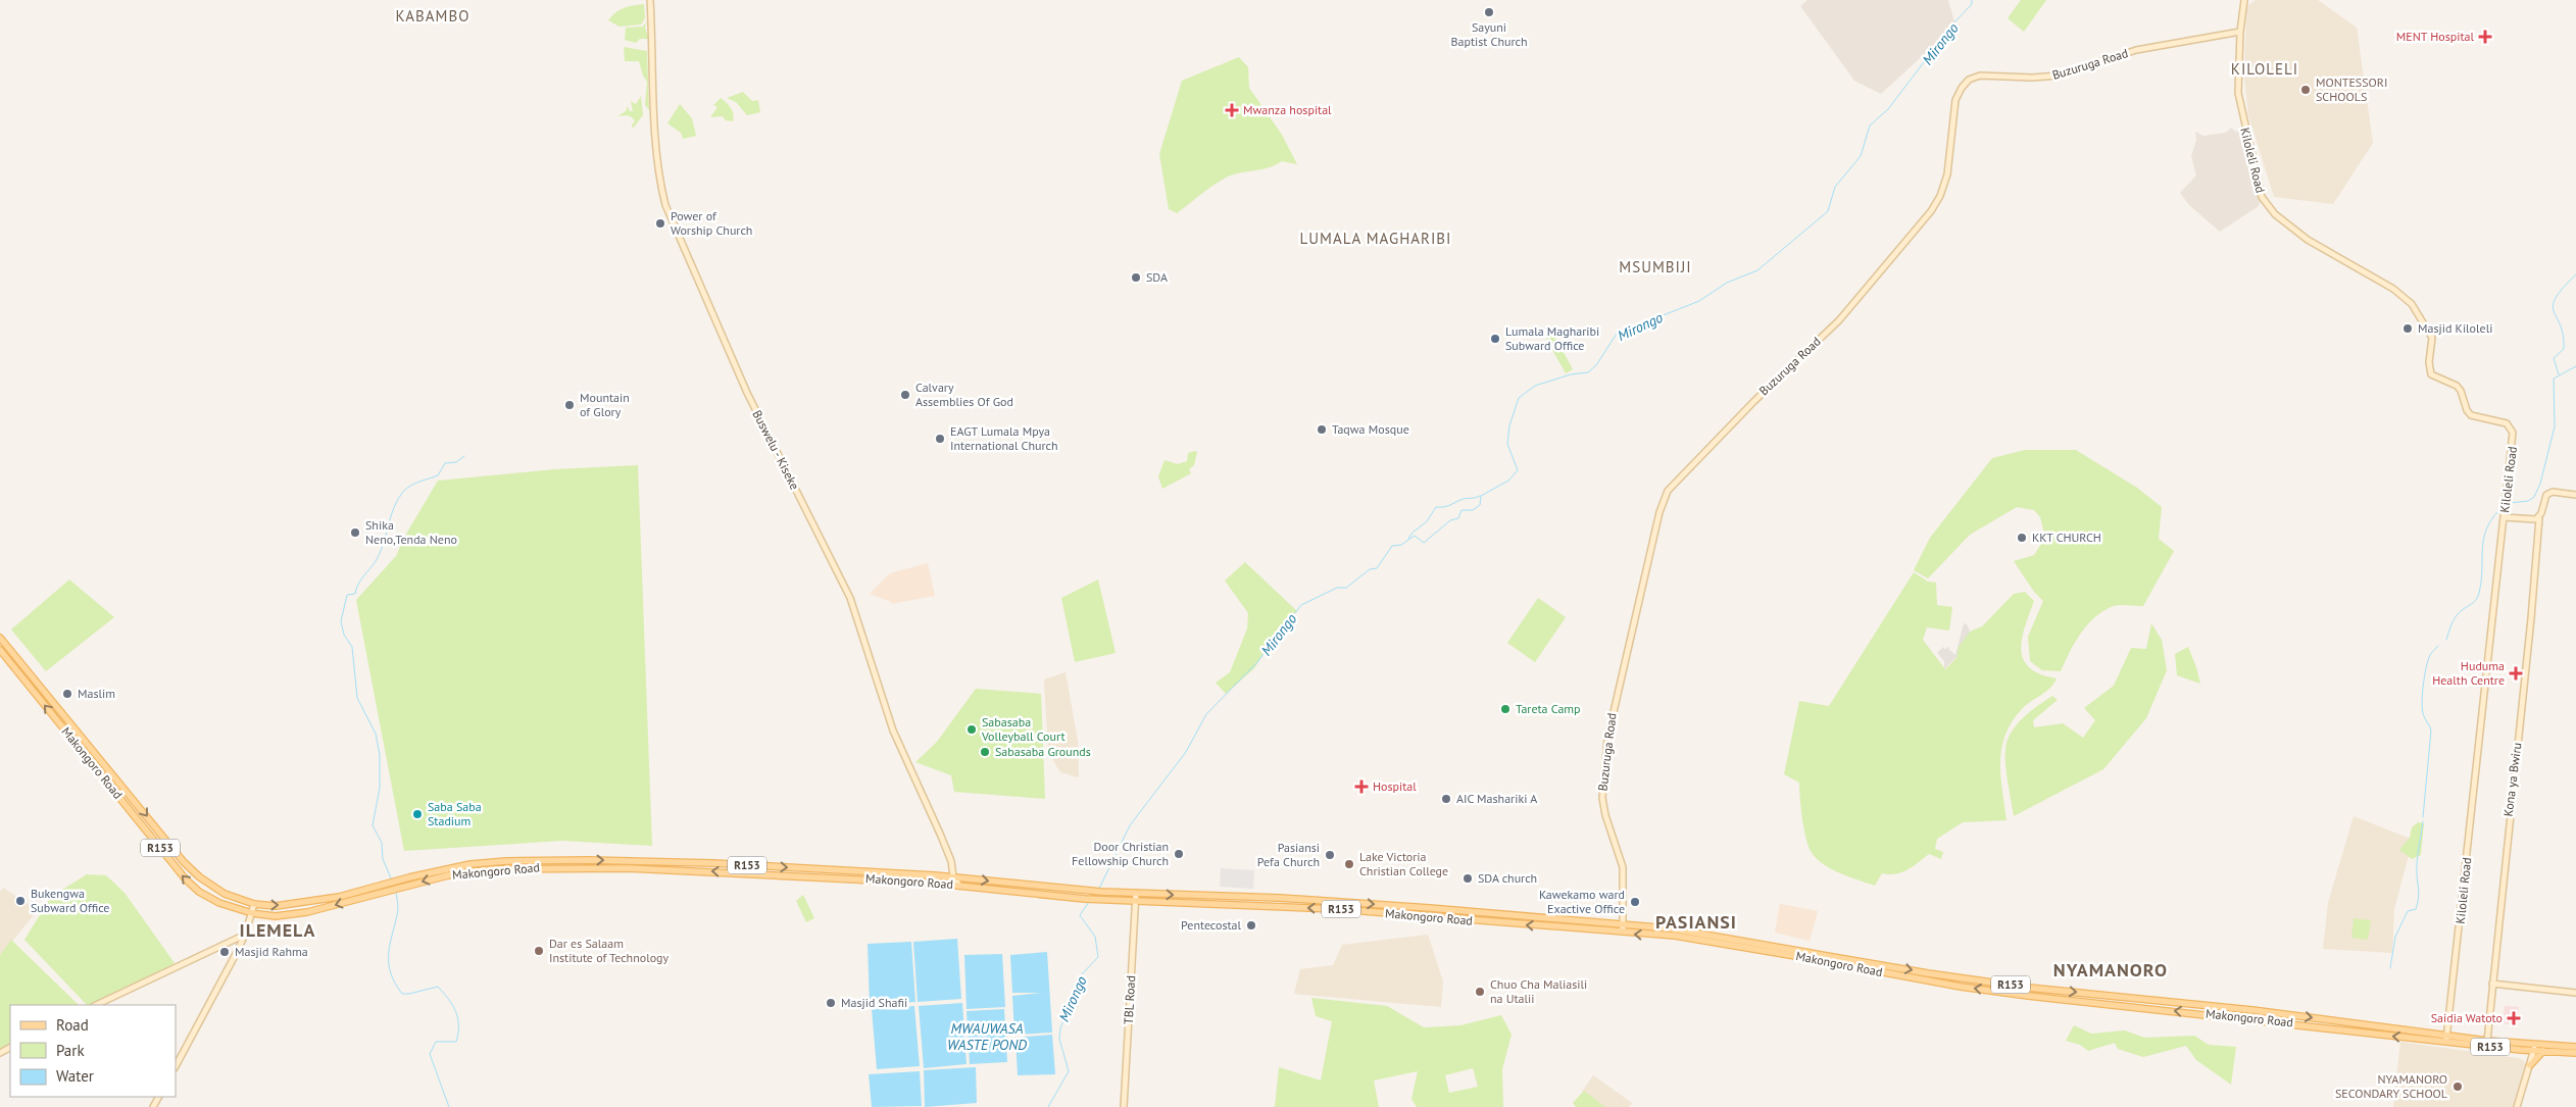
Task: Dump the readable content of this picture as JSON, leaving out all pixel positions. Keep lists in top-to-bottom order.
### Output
{
  "streets": {
    "main road": [
      "Buzuruga Road",
      "Kiloleli Road",
      "Buswelu - Kiseke",
      "Makongoro Road",
      "Kona ya Bwiru",
      "R153",
      "TBL Road"
    ]
  },
  "crossings": [
    ["Buzuruga Road", "Kiloleli Road"],
    ["Buzuruga Road", "Makongoro Road"],
    ["Kiloleli Road", "Makongoro Road"],
    ["Buswelu - Kiseke", "Makongoro Road"],
    ["Makongoro Road", "Kona ya Bwiru"],
    ["Makongoro Road", "TBL Road"]
  ],
  "districts": [
    "KABAMBO",
    "KILOLELI",
    "LUMALA MAGHARIBI",
    "MSUMBIJI",
    "PASIANSI",
    "ILEMELA",
    "NYAMANORO"
  ],
  "water": ["Mirongo", "MWAUWASA WASTE POND"],
  "places": {
    "other": [
      "Sayuni Baptist Church",
      "MONTESSORI SCHOOLS",
      "Power of Worship Church",
      "SDA",
      "Masjid Kiloleli",
      "Lumala Magharibi Subward Office",
      "Calvary Assemblies Of God",
      "Mountain of Glory",
      "Taqwa Mosque",
      "EAGT Lumala Mpya International Church",
      "Shika Neno,Tenda Neno",
      "KKT CHURCH",
      "Maslim",
      "Tareta Camp",
      "Sabasaba Volleyball Court",
      "Sabasaba Grounds",
      "AIC Mashariki A",
      "Saba Saba Stadium",
      "Door Christian Fellowship Church",
      "Pasiansi Pefa Church",
      "Lake Victoria Christian College",
      "SDA church",
      "Bukengwa Subward Office",
      "Kawekamo ward Exactive Office",
      "Pentecostal",
      "Dar es Salaam Institute of Technology",
      "Masjid Rahma",
      "Chuo Cha Maliasili na Utalii",
      "Masjid Shafii",
      "NYAMANORO SECONDARY SCHOOL"
    ],
    "health": [
      "MENT Hospital",
      "Mwanza hospital",
      "Huduma Health Centre",
      "Hospital",
      "Saidia Watoto"
    ]
  },
  "legend": ["Road", "Park", "Water"]
}
